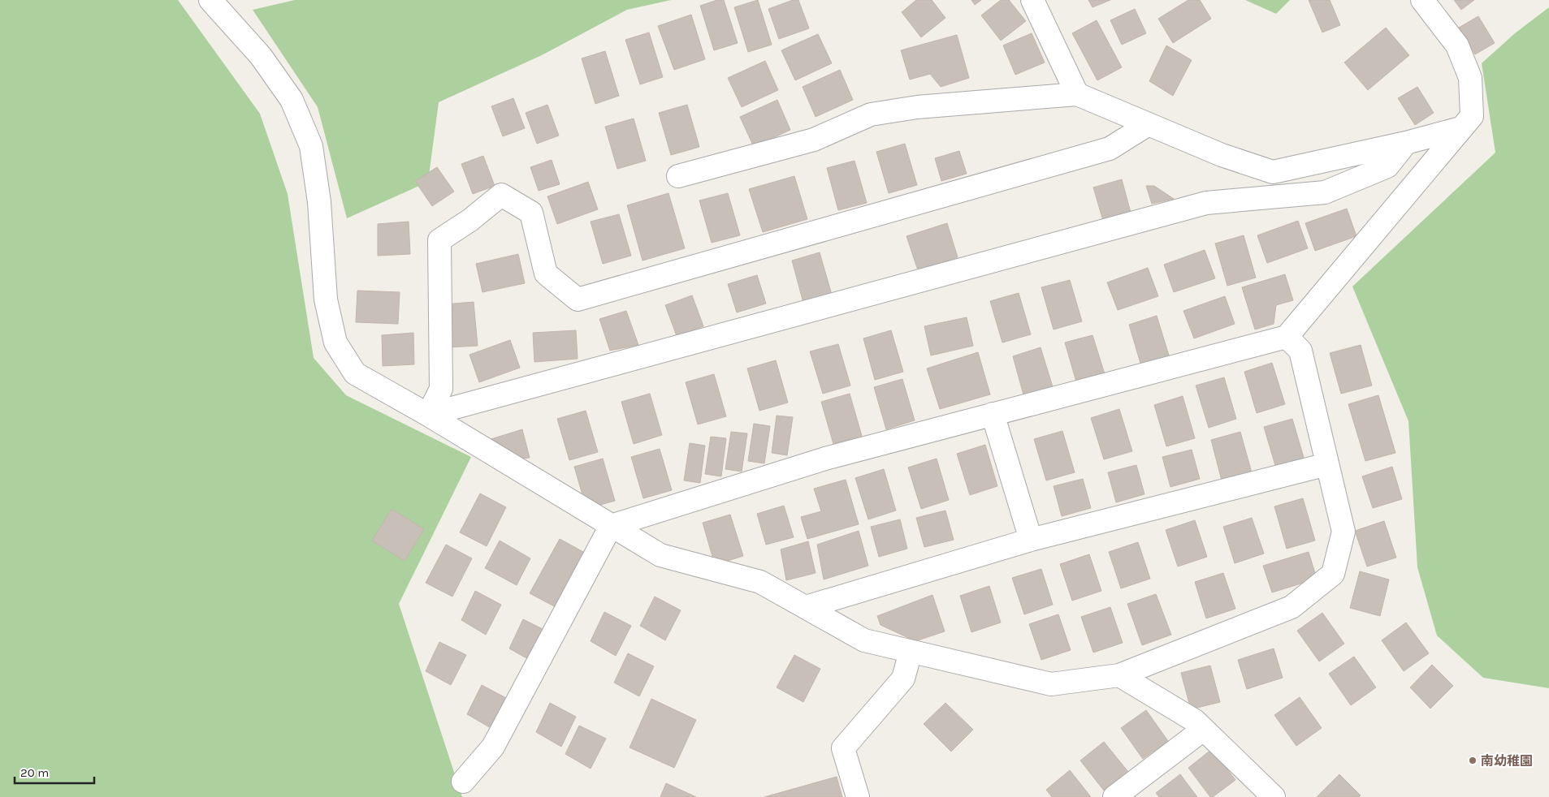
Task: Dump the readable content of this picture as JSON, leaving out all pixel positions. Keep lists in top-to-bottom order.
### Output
{
  "places": ["南幼稚園"],
  "scale_bar": "20 m"
}
